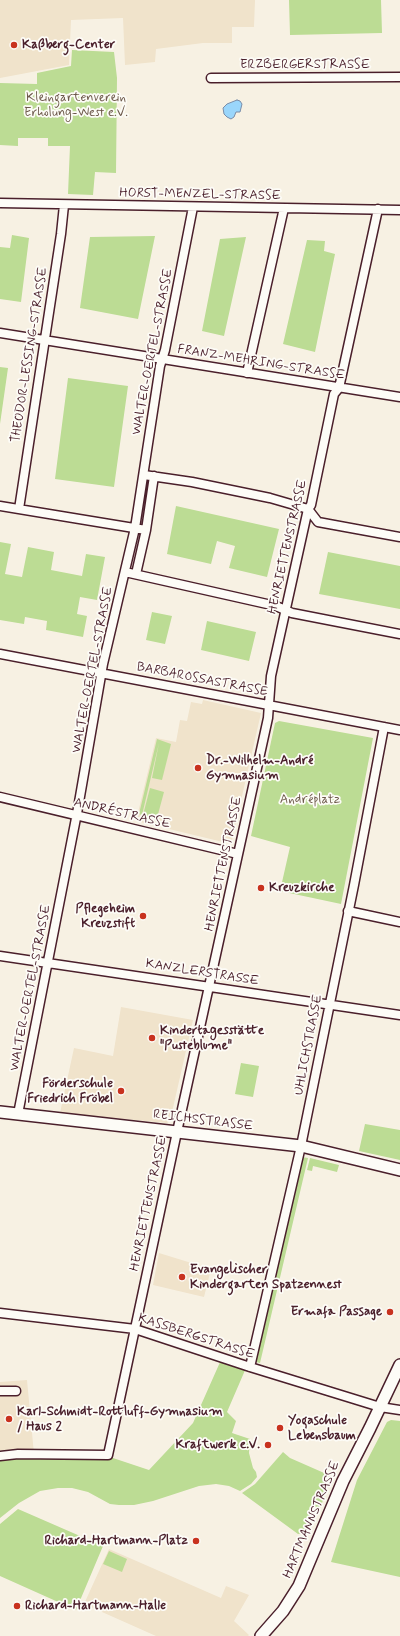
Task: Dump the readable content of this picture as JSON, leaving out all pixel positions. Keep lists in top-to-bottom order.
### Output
{
  "streets": {
    "main road": ["REICHSSTRASSE", "HARTMANNSTRASSE"],
    "street": [
      "ERZBERGERSTRASSE",
      "HORST-MENZEL-STRASSE",
      "WALTER-OERTEL-STRASSE",
      "THEODOR-LESSING-STRASSE",
      "FRANZ-MEHRING-STRASSE",
      "HENRIETTENSTRASSE",
      "BARBAROSSASTRASSE",
      "ANDRÉSTRASSE",
      "KANZLERSTRASSE",
      "UHLICHSTRASSE",
      "KASSBERGSTRASSE"
    ]
  },
  "crossings": [
    ["HORST-MENZEL-STRASSE", "WALTER-OERTEL-STRASSE"],
    ["HORST-MENZEL-STRASSE", "THEODOR-LESSING-STRASSE"],
    ["HORST-MENZEL-STRASSE", "HENRIETTENSTRASSE"],
    ["WALTER-OERTEL-STRASSE", "FRANZ-MEHRING-STRASSE"],
    ["WALTER-OERTEL-STRASSE", "BARBAROSSASTRASSE"],
    ["WALTER-OERTEL-STRASSE", "ANDRÉSTRASSE"],
    ["WALTER-OERTEL-STRASSE", "KANZLERSTRASSE"],
    ["WALTER-OERTEL-STRASSE", "REICHSSTRASSE"],
    ["THEODOR-LESSING-STRASSE", "FRANZ-MEHRING-STRASSE"],
    ["FRANZ-MEHRING-STRASSE", "HENRIETTENSTRASSE"],
    ["HENRIETTENSTRASSE", "BARBAROSSASTRASSE"],
    ["HENRIETTENSTRASSE", "ANDRÉSTRASSE"],
    ["HENRIETTENSTRASSE", "KANZLERSTRASSE"],
    ["HENRIETTENSTRASSE", "REICHSSTRASSE"],
    ["HENRIETTENSTRASSE", "KASSBERGSTRASSE"],
    ["BARBAROSSASTRASSE", "UHLICHSTRASSE"],
    ["KANZLERSTRASSE", "UHLICHSTRASSE"],
    ["UHLICHSTRASSE", "REICHSSTRASSE"],
    ["UHLICHSTRASSE", "KASSBERGSTRASSE"],
    ["KASSBERGSTRASSE", "HARTMANNSTRASSE"]
  ],
  "parks": ["Kleingartenverein Erholung-West e.V.", "Andréplatz"],
  "places": [
    "Kaßberg-Center",
    "Dr.-Wilhelm-André Gymnasium",
    "Kreuzkirche",
    "Pflegeheim Kreuzstift",
    "Kindertagesstätte \"Pusteblume\"",
    "Förderschule Friedrich Fröbel",
    "Evangelischer Kindergarten Spatzennest",
    "Ermafa Passage",
    "Karl-Schmidt-Rottluff-Gymnasium / Haus 2",
    "Yogaschule Lebensbaum",
    "Kraftwerk e.V.",
    "Richard-Hartmann-Platz",
    "Richard-Hartmann-Halle"
  ]
}
